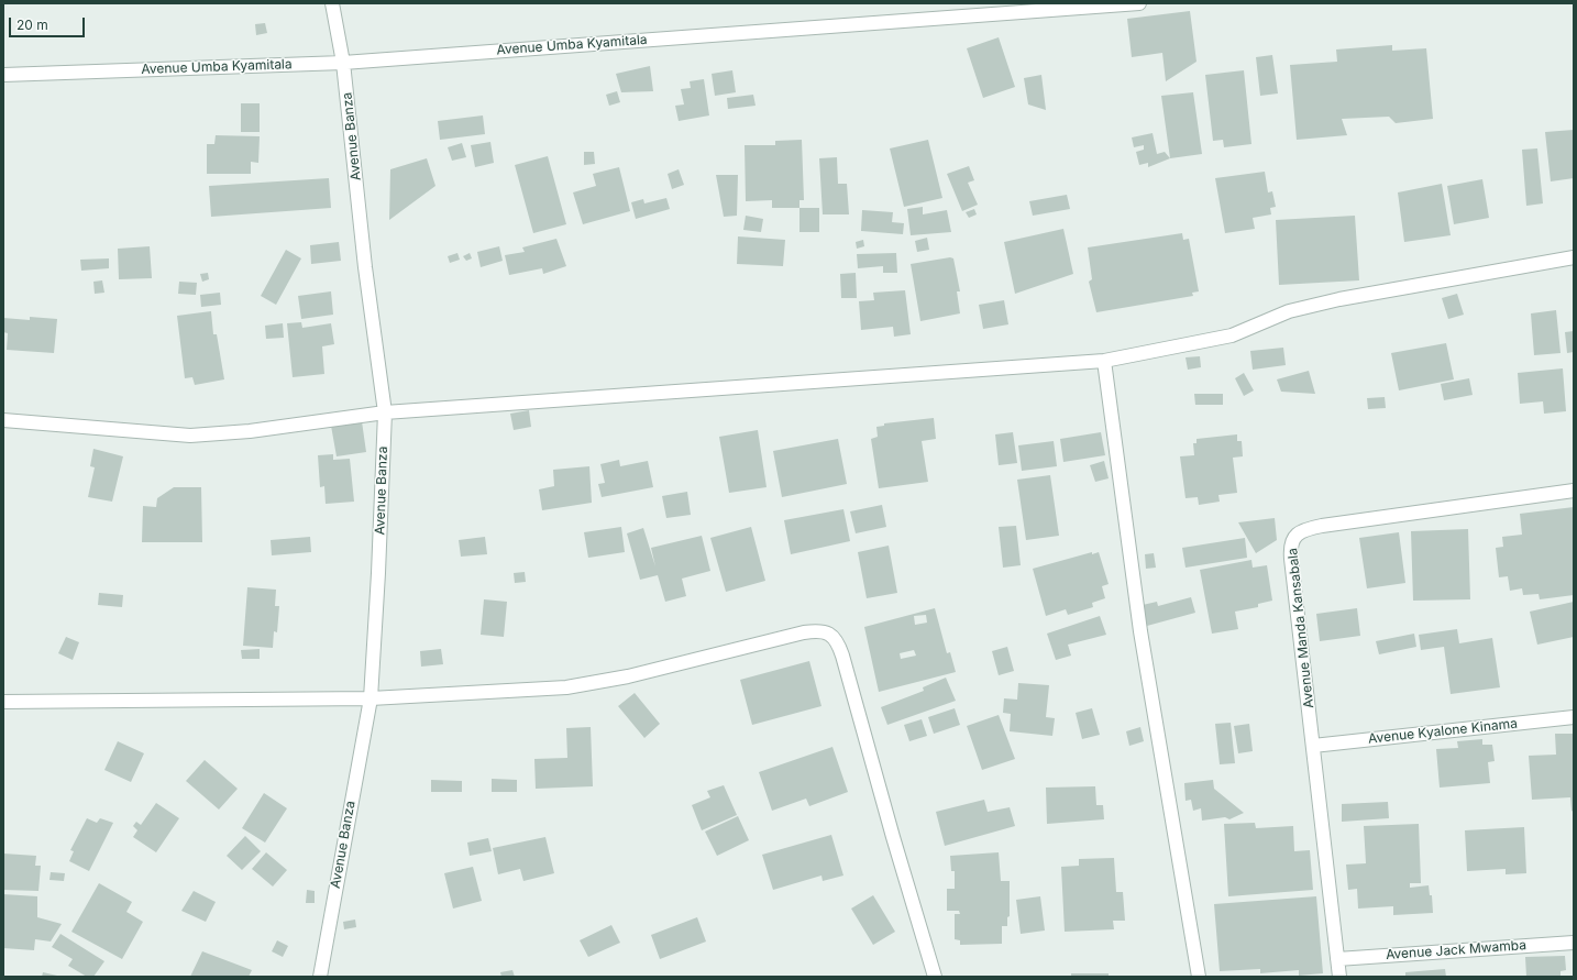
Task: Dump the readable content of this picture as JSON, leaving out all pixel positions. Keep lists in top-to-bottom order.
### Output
{
  "streets": {
    "street": [
      "Avenue Umba Kyamitala",
      "Avenue Banza",
      "Avenue Manda Kansabala",
      "Avenue Kyalone Kinama",
      "Avenue Jack Mwamba"
    ]
  },
  "crossings": [
    ["Avenue Umba Kyamitala", "Avenue Banza"],
    ["Avenue Manda Kansabala", "Avenue Kyalone Kinama"],
    ["Avenue Manda Kansabala", "Avenue Jack Mwamba"]
  ],
  "scale_bar": "20 m"
}
